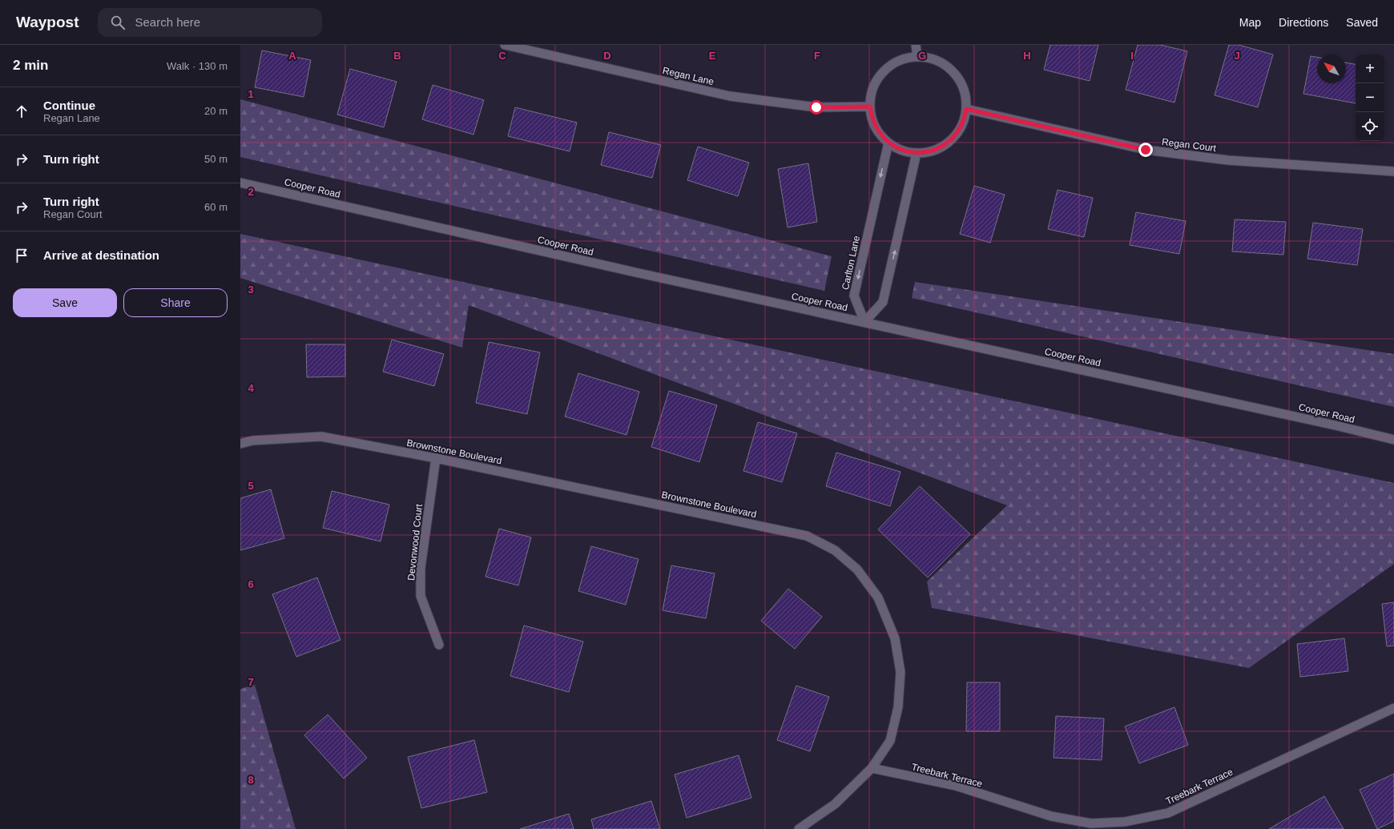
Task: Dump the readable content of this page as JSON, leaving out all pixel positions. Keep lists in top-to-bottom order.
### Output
{
  "streets": {
    "street": [
      "Regan Lane",
      "Regan Court",
      "Cooper Road",
      "Carlton Lane",
      "Brownstone Boulevard",
      "Devonwood Court",
      "Treebark Terrace"
    ]
  },
  "crossings": [
    ["Regan Lane", "Regan Court"],
    ["Regan Lane", "Carlton Lane"],
    ["Regan Court", "Carlton Lane"],
    ["Cooper Road", "Carlton Lane"],
    ["Brownstone Boulevard", "Devonwood Court"],
    ["Brownstone Boulevard", "Treebark Terrace"]
  ],
  "north": "top left",
  "page": {
    "header": "Waypost",
    "search": "Search here",
    "nav": ["Map", "Directions", "Saved"],
    "heading": ["2 min", "Walk · 130 m"],
    "map_buttons": ["+", "−"],
    "list": [
      ["Continue", "Regan Lane", "20 m"],
      ["Turn right", "50 m"],
      ["Turn right", "Regan Court", "60 m"],
      "Arrive at destination"
    ],
    "buttons": ["Save", "Share"]
  },
  "grid": {
    "columns": [
      "A",
      "B",
      "C",
      "D",
      "E",
      "F",
      "G",
      "H",
      "I",
      "J"
    ],
    "rows": [
      "1",
      "2",
      "3",
      "4",
      "5",
      "6",
      "7",
      "8"
    ]
  }
}
